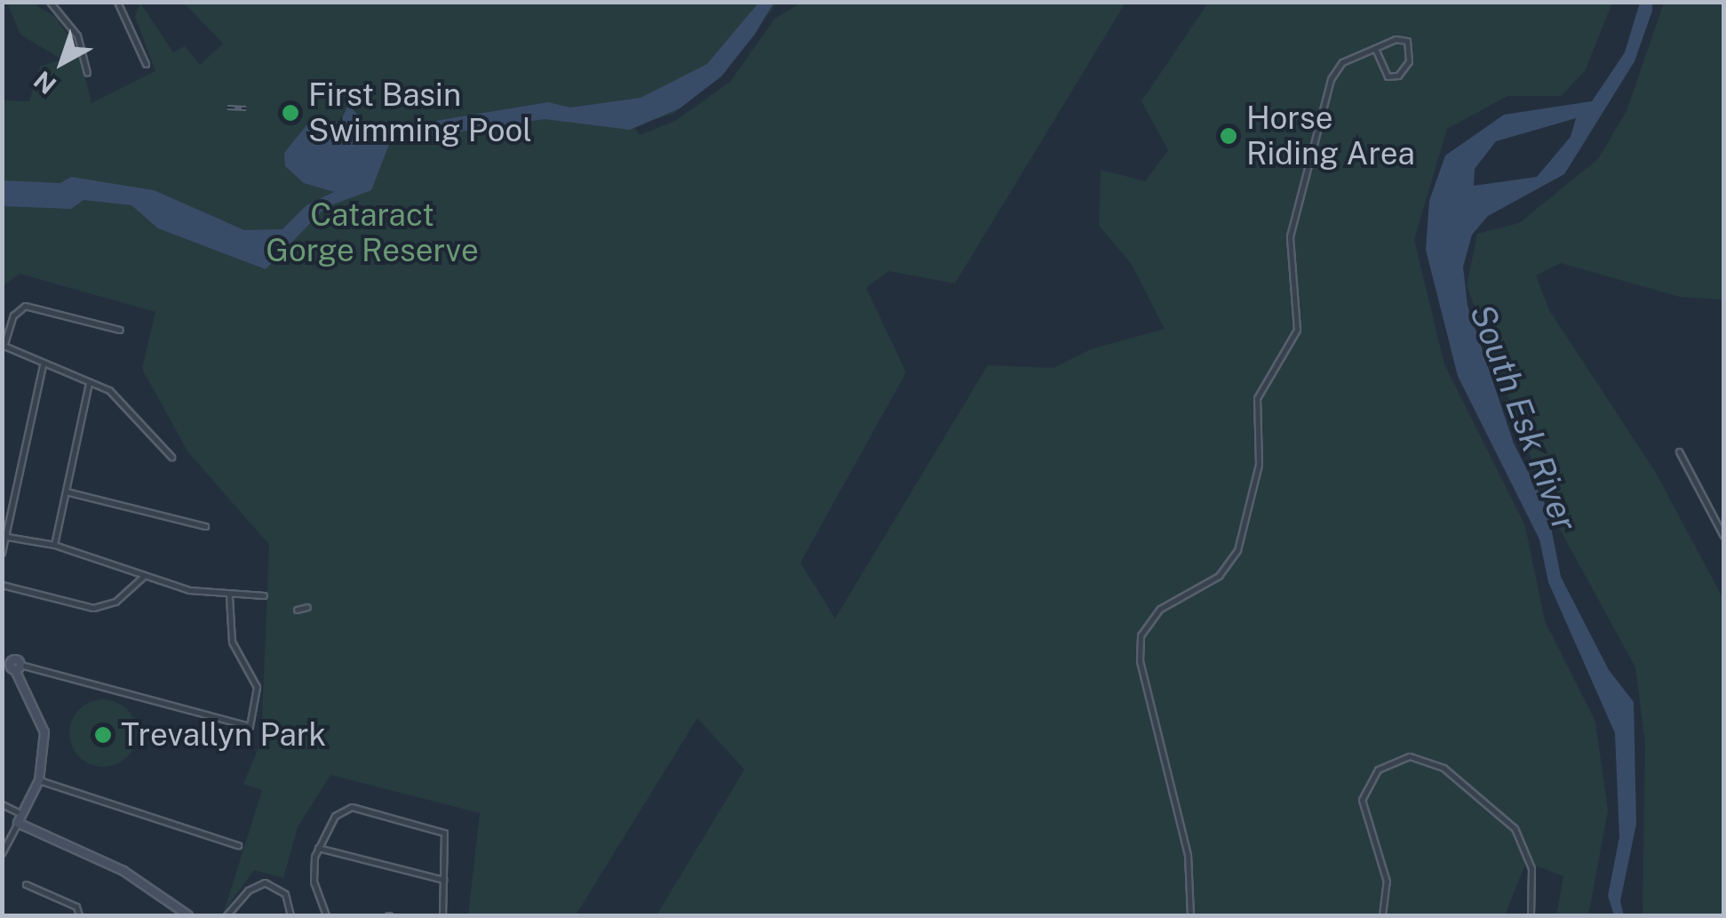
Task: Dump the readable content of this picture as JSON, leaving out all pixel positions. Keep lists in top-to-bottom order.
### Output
{
  "water": ["South Esk River"],
  "parks": ["Cataract Gorge Reserve"],
  "places": ["First Basin Swimming Pool", "Horse Riding Area", "Trevallyn Park"],
  "north": "bottom left"
}
